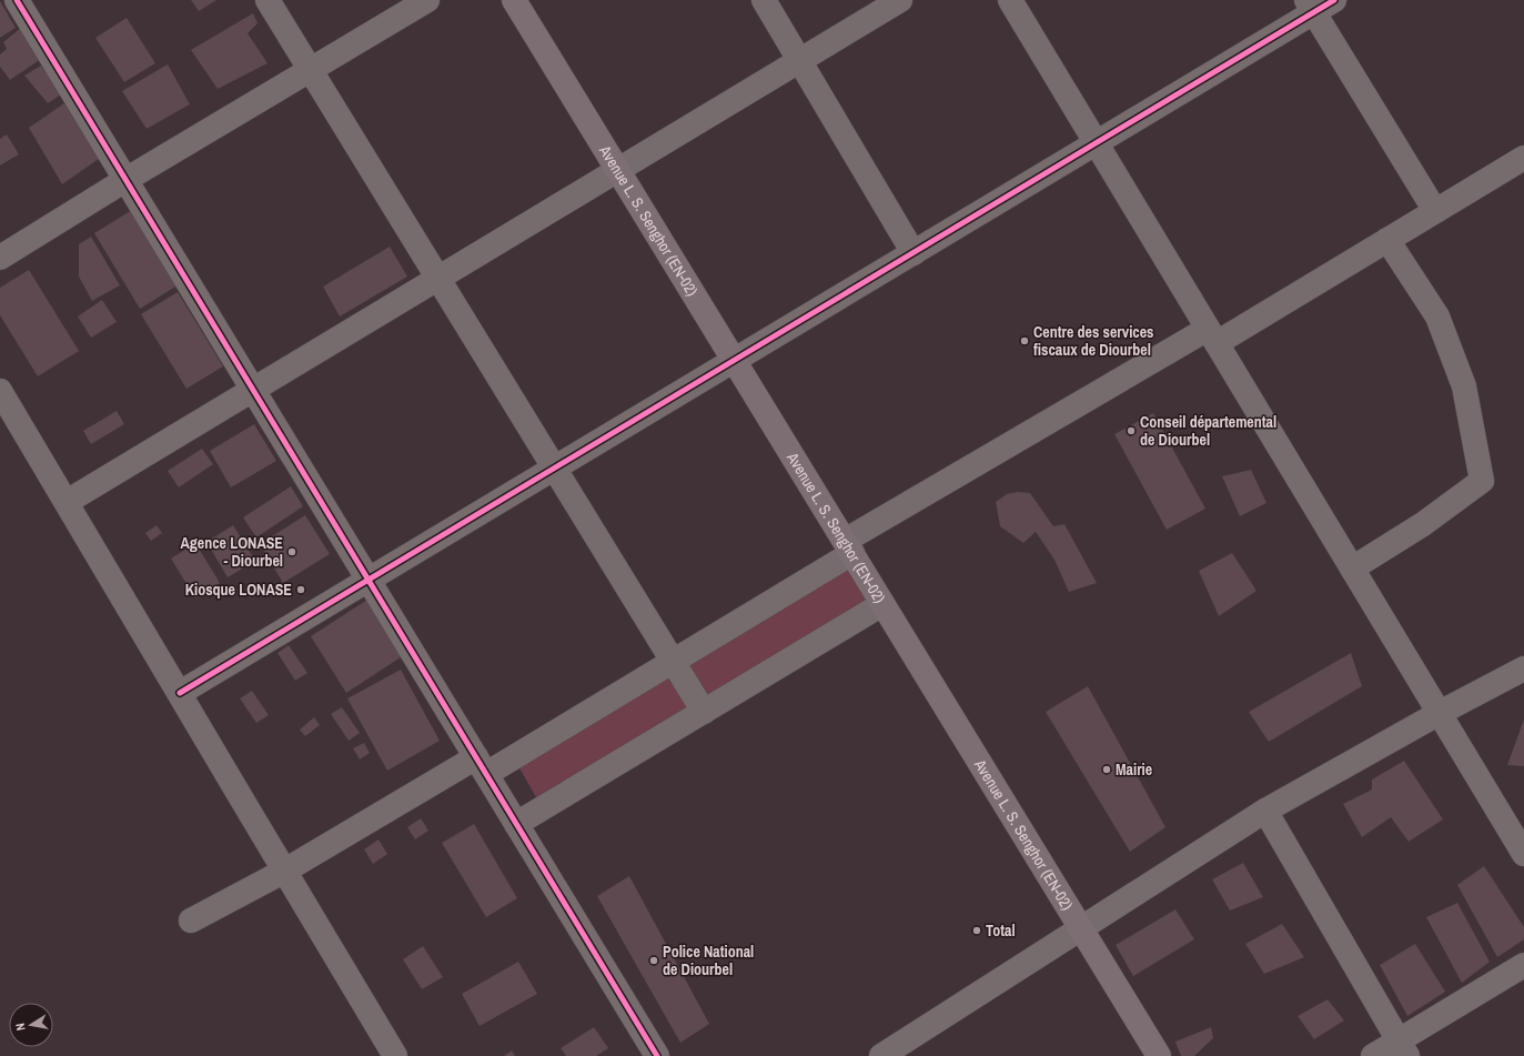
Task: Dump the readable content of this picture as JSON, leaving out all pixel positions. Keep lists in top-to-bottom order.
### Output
{
  "streets": {
    "main road": ["Avenue L. S. Senghor (EN-02)"]
  },
  "places": [
    "Centre des services fiscaux de Diourbel",
    "Conseil départemental de Diourbel",
    "Agence LONASE - Diourbel",
    "Kiosque LONASE",
    "Mairie",
    "Total",
    "Police National de Diourbel"
  ],
  "north": "left"
}
